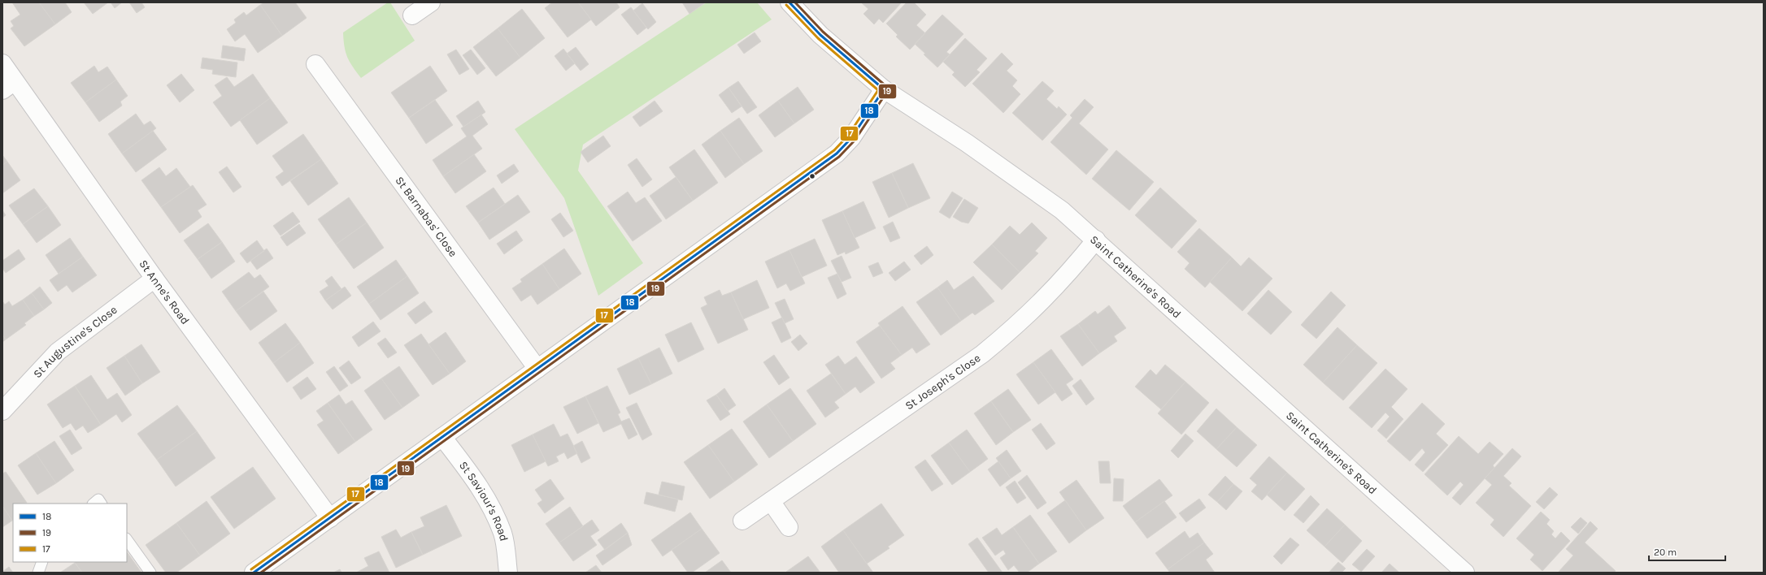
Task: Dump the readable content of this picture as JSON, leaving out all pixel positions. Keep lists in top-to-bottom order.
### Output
{
  "streets": {
    "street": [
      "St Barnabas' Close",
      "Saint Catherine's Road",
      "St Anne's Road",
      "St Augustine's Close",
      "St Joseph's Close",
      "St Saviour's Road"
    ]
  },
  "crossings": [
    ["Saint Catherine's Road", "St Joseph's Close"],
    ["St Anne's Road", "St Augustine's Close"]
  ],
  "lines": ["transit line 18", "transit line 19", "transit line 17"],
  "legend": ["18", "19", "17"],
  "scale_bar": "20 m"
}
